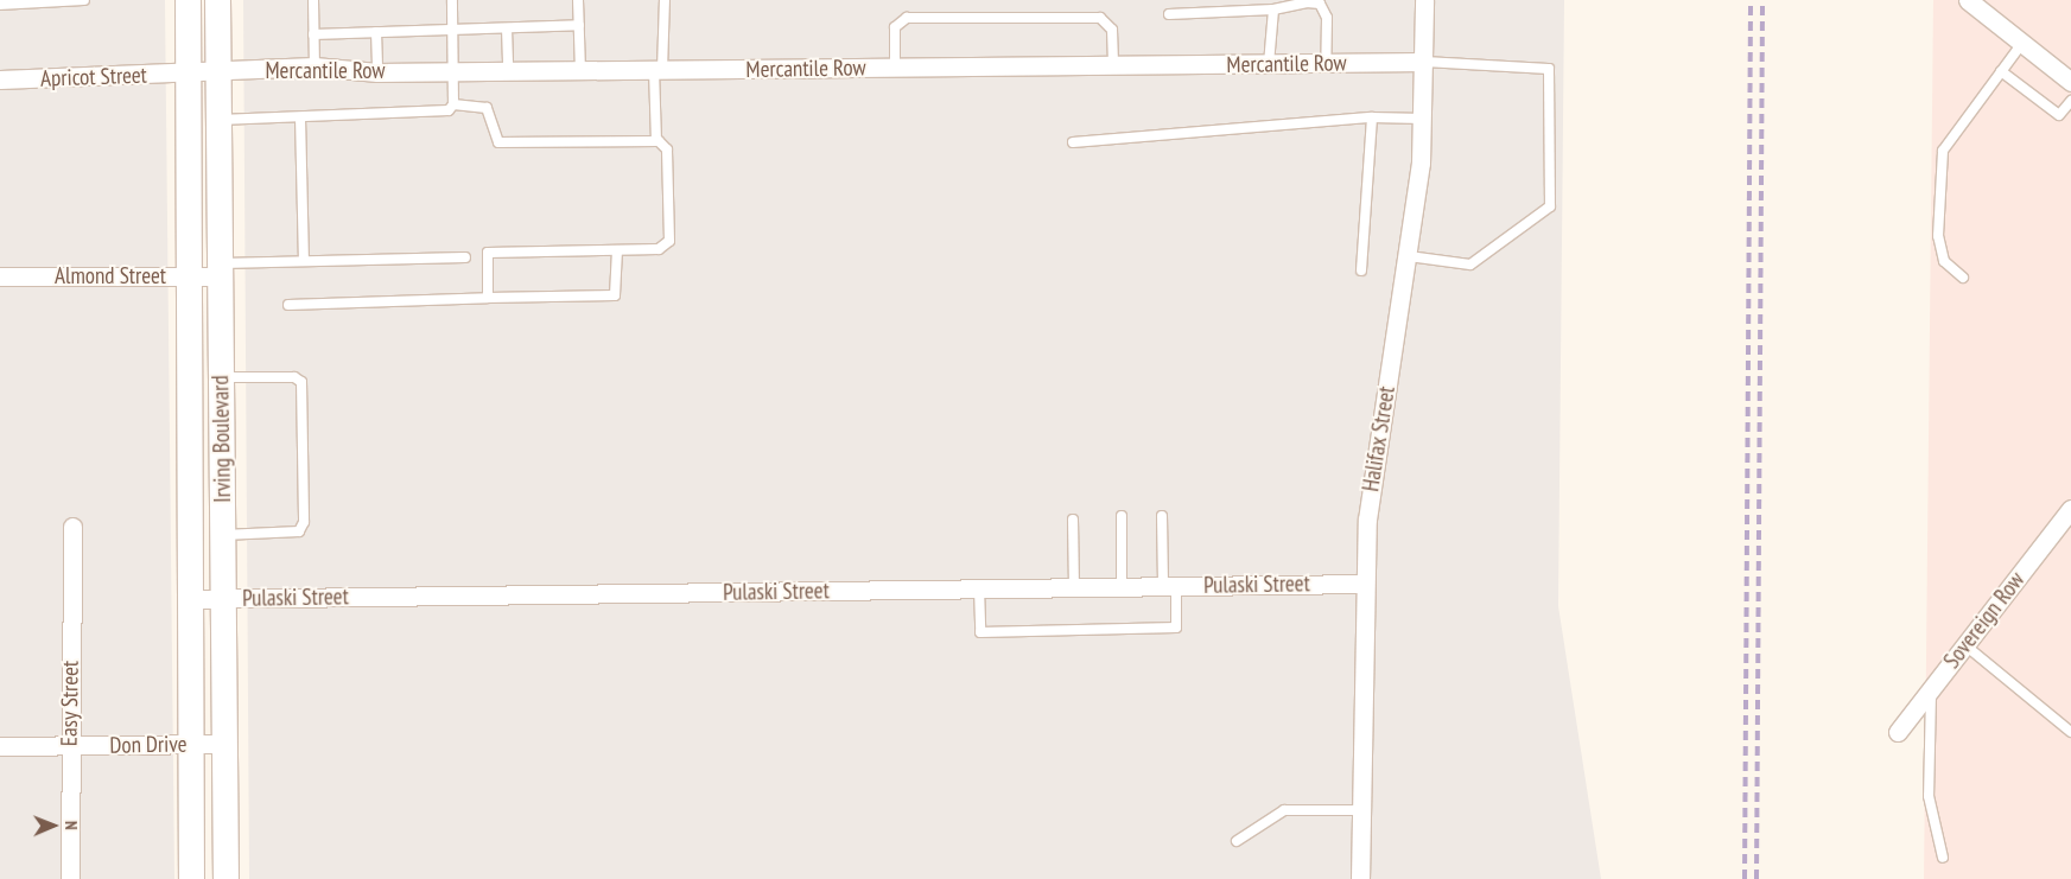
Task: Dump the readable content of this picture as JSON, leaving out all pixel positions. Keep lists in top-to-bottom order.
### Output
{
  "streets": {
    "main road": ["Irving Boulevard"],
    "street": [
      "Mercantile Row",
      "Apricot Street",
      "Almond Street",
      "Halifax Street",
      "Pulaski Street",
      "Sovereign Row",
      "Easy Street",
      "Don Drive"
    ]
  },
  "crossings": [
    ["Mercantile Row", "Apricot Street"],
    ["Mercantile Row", "Irving Boulevard"],
    ["Mercantile Row", "Halifax Street"],
    ["Apricot Street", "Irving Boulevard"],
    ["Almond Street", "Irving Boulevard"],
    ["Irving Boulevard", "Pulaski Street"],
    ["Irving Boulevard", "Don Drive"],
    ["Halifax Street", "Pulaski Street"],
    ["Easy Street", "Don Drive"]
  ],
  "north": "right"
}
